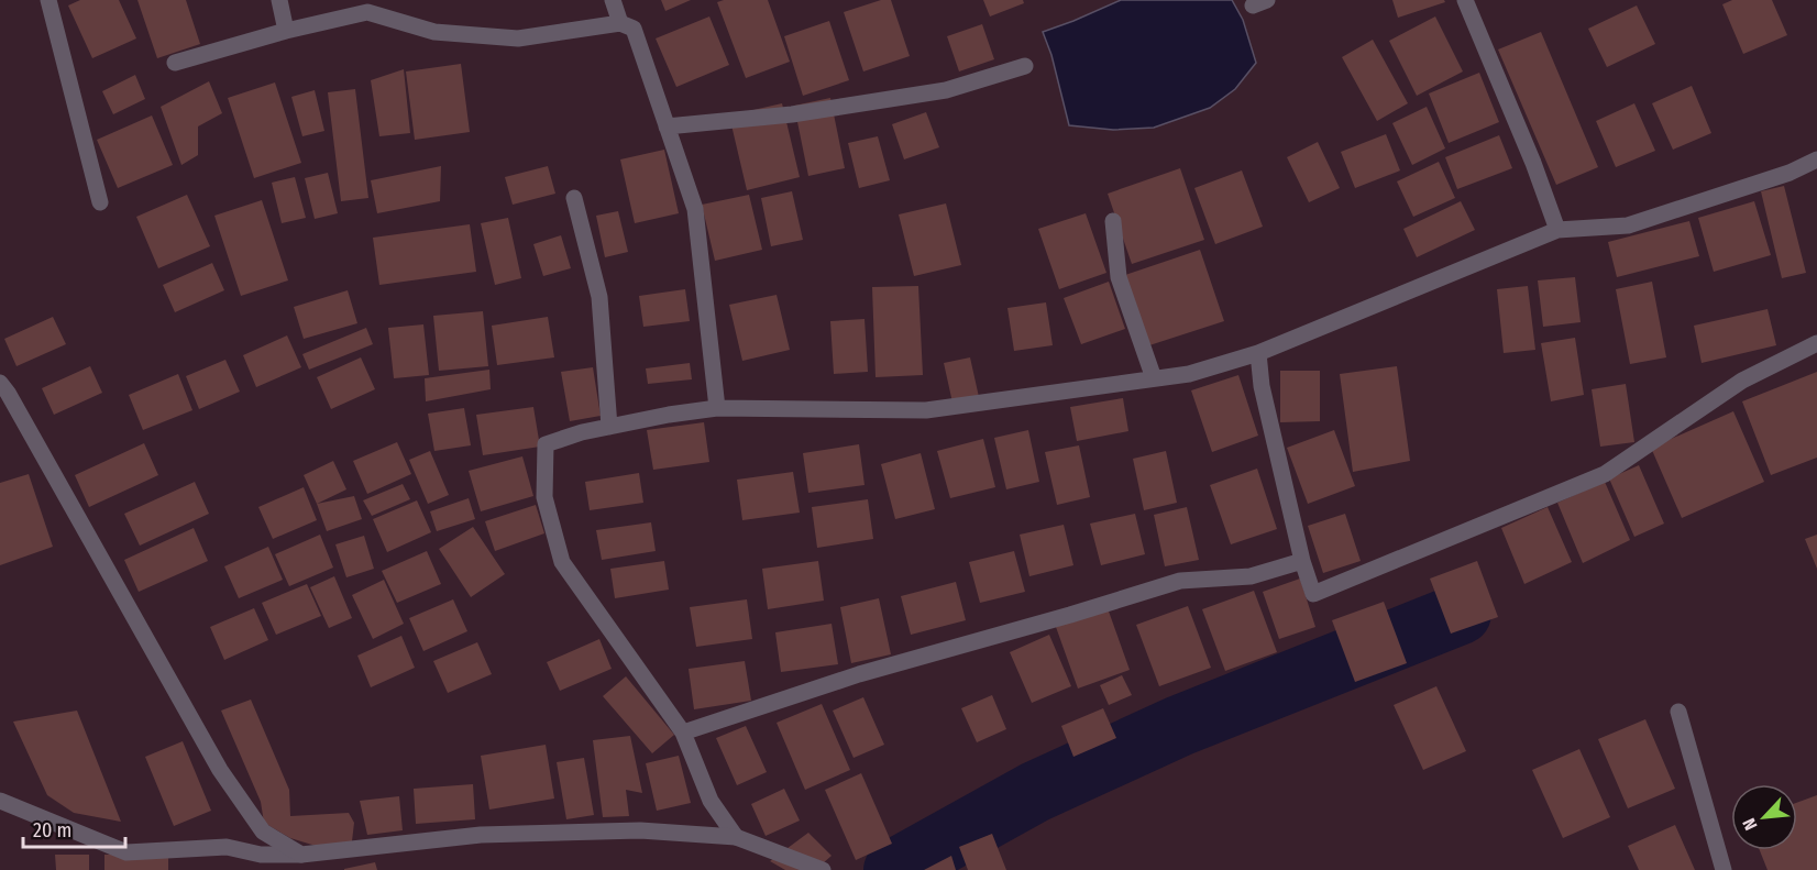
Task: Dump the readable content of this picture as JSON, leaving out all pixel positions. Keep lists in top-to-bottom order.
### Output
{
  "scale_bar": "20 m",
  "north": "bottom left"
}
